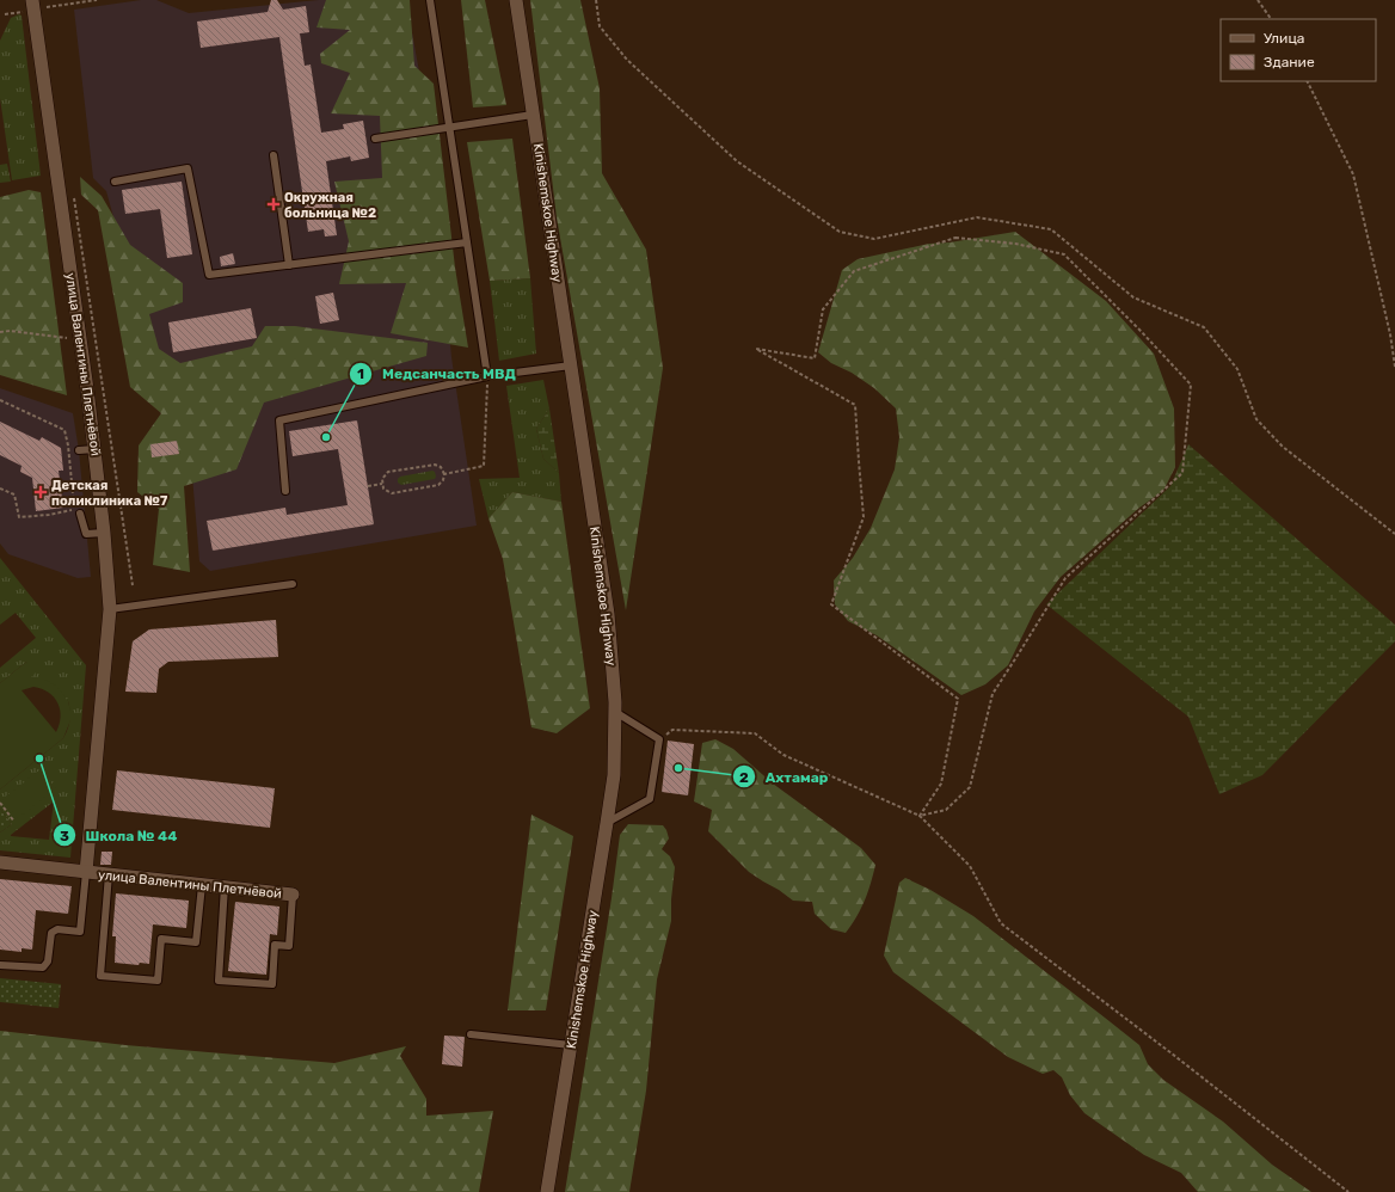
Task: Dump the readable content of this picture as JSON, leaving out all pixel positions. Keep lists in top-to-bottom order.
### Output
{
  "streets": {
    "main road": ["Kinishemskoe Highway", "улица Валентины Плетнёвой"]
  },
  "places": {
    "health": ["Окружная больница №2", "Детская поликлиника №7"],
    "other": ["Медсанчасть МВД", "Школа № 44", "Ахтамар"]
  },
  "legend": ["Улица", "Здание"]
}
